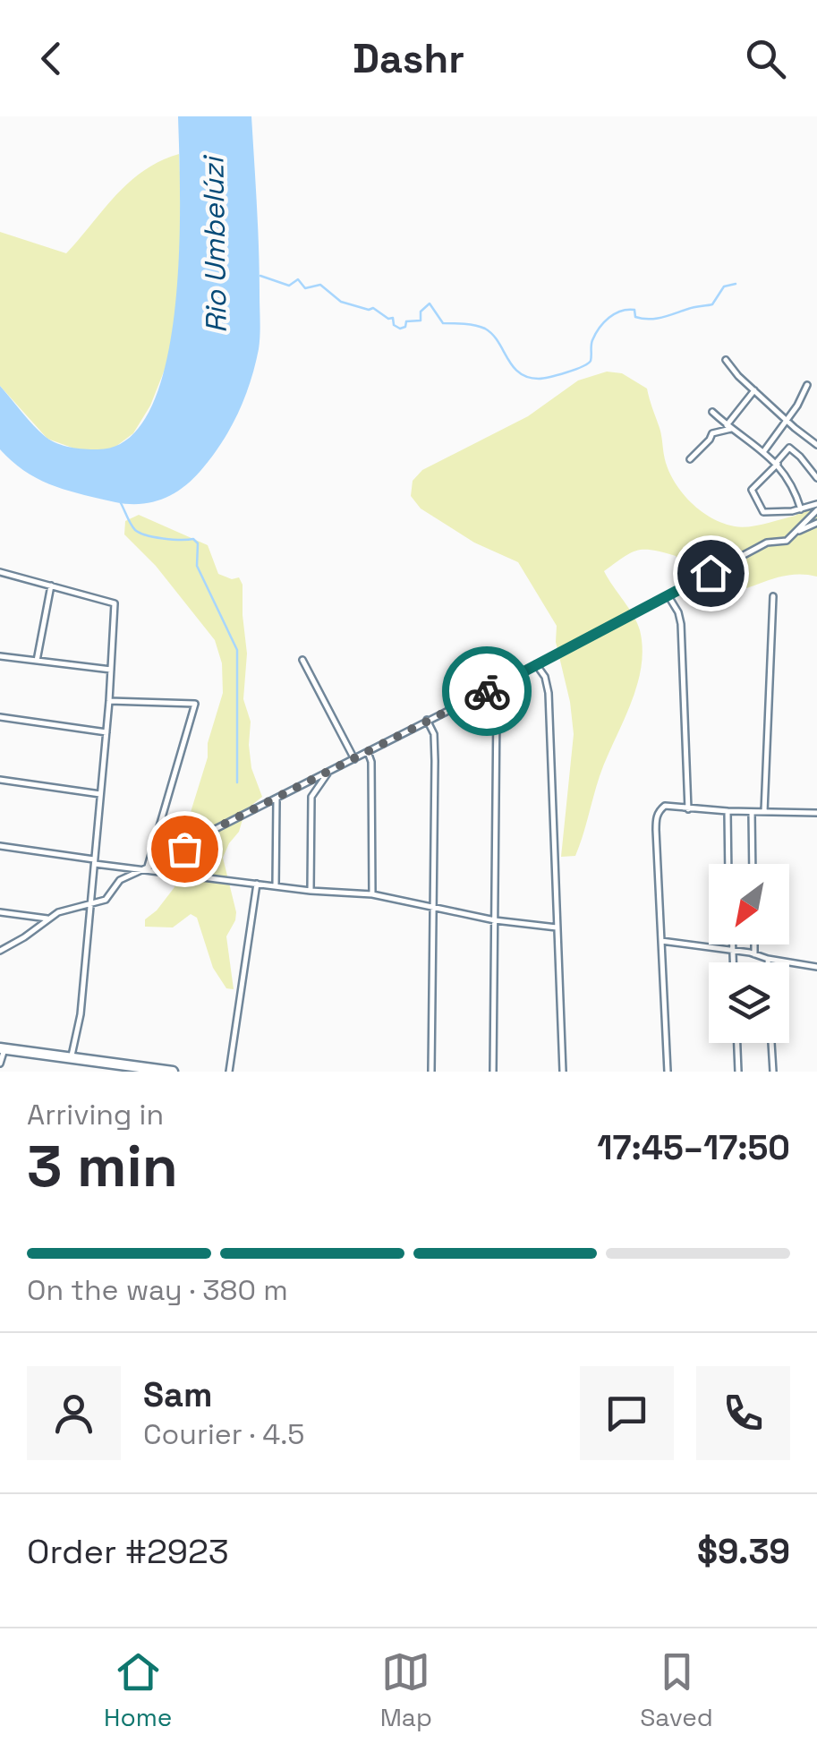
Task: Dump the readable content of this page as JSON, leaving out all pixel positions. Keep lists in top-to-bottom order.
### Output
{
  "water": ["Rio Umbelúzi"],
  "north": "bottom left",
  "page": {
    "header": "Dashr",
    "heading": ["3 min", "Arriving in", "17:45–17:50"],
    "panel": [
      "Sam",
      "Courier · 4.5",
      "Order #2923",
      "$9.39"
    ],
    "bar": "On the way · 380 m",
    "tabs": ["Home", "Map", "Saved"]
  }
}
